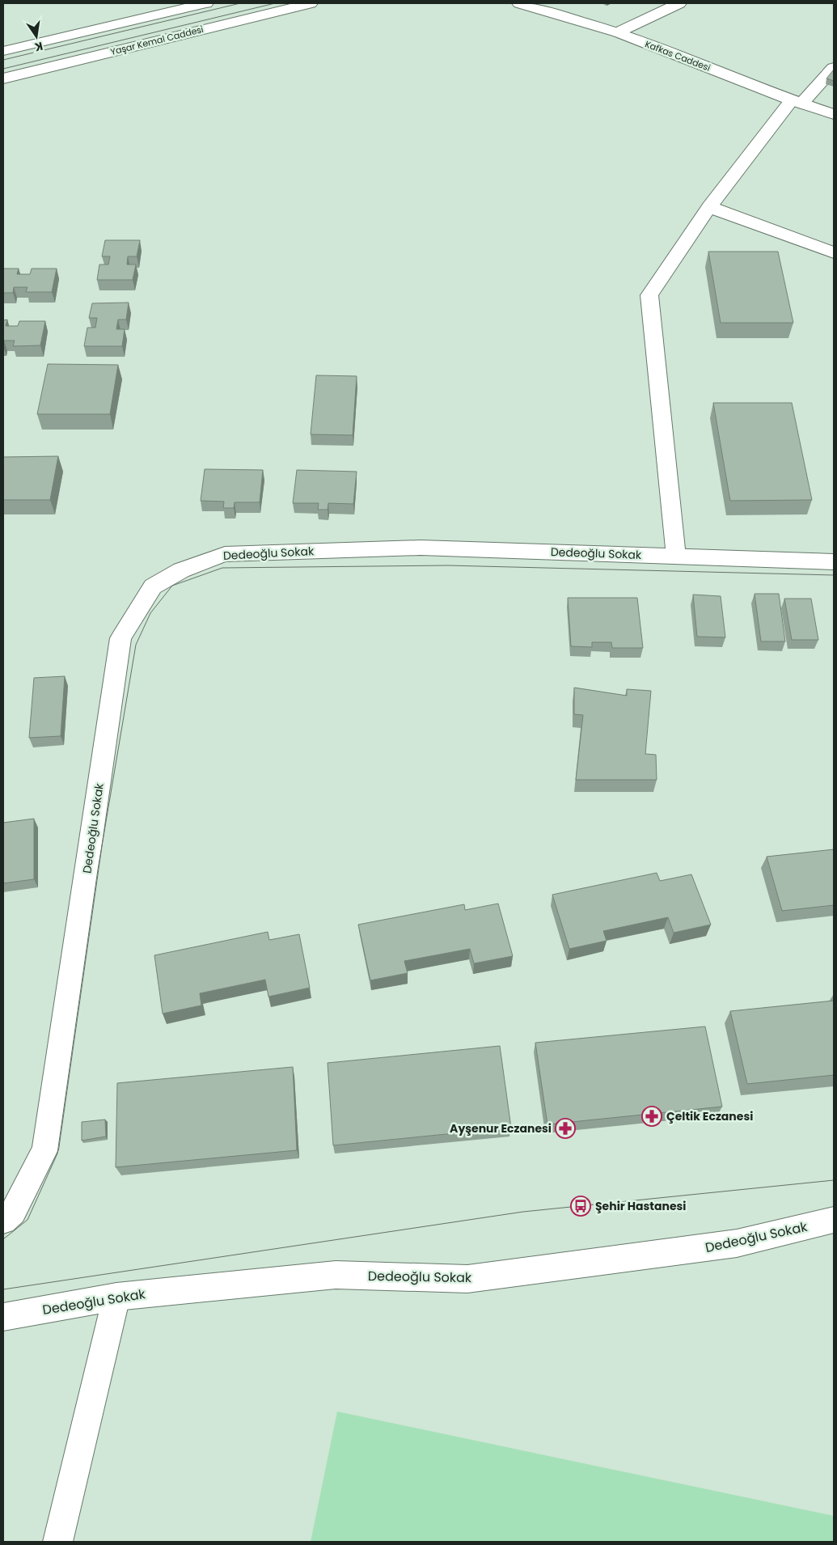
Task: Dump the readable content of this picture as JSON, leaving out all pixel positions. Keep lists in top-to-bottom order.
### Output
{
  "streets": {
    "street": ["Yaşar Kemal Caddesi", "Kafkas Caddesi", "Dedeoğlu Sokak"]
  },
  "places": {
    "pharmacy": ["Çeltik Eczanesi", "Ayşenur Eczanesi"],
    "bus stop": ["Şehir Hastanesi"]
  },
  "north": "bottom"
}
